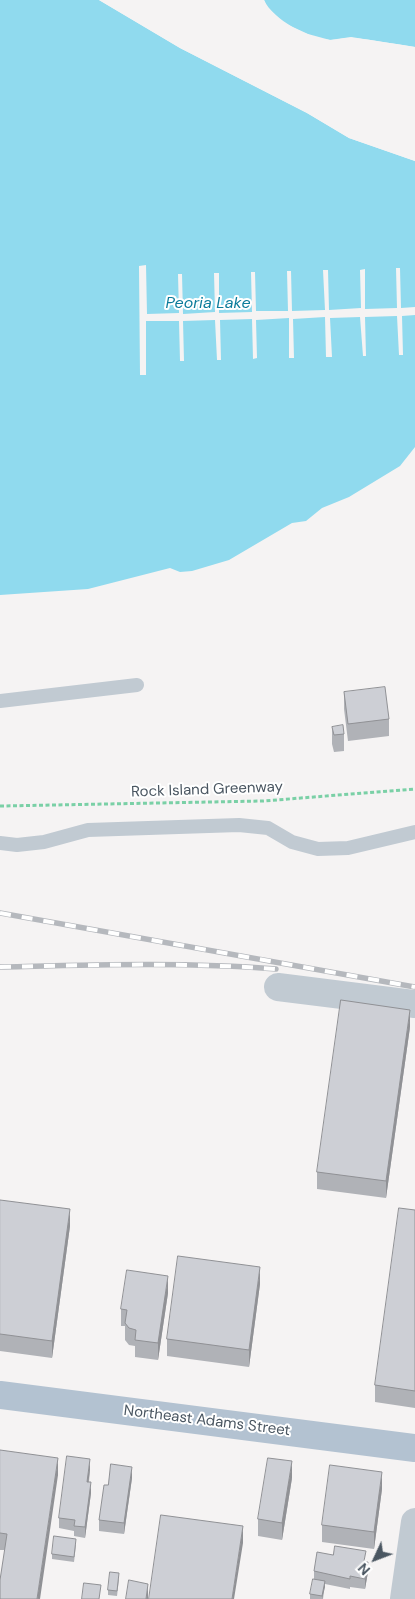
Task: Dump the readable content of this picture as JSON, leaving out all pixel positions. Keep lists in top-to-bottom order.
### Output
{
  "streets": {
    "main road": ["Northeast Adams Street"],
    "path": ["Rock Island Greenway"]
  },
  "water": ["Peoria Lake"],
  "north": "bottom left"
}
